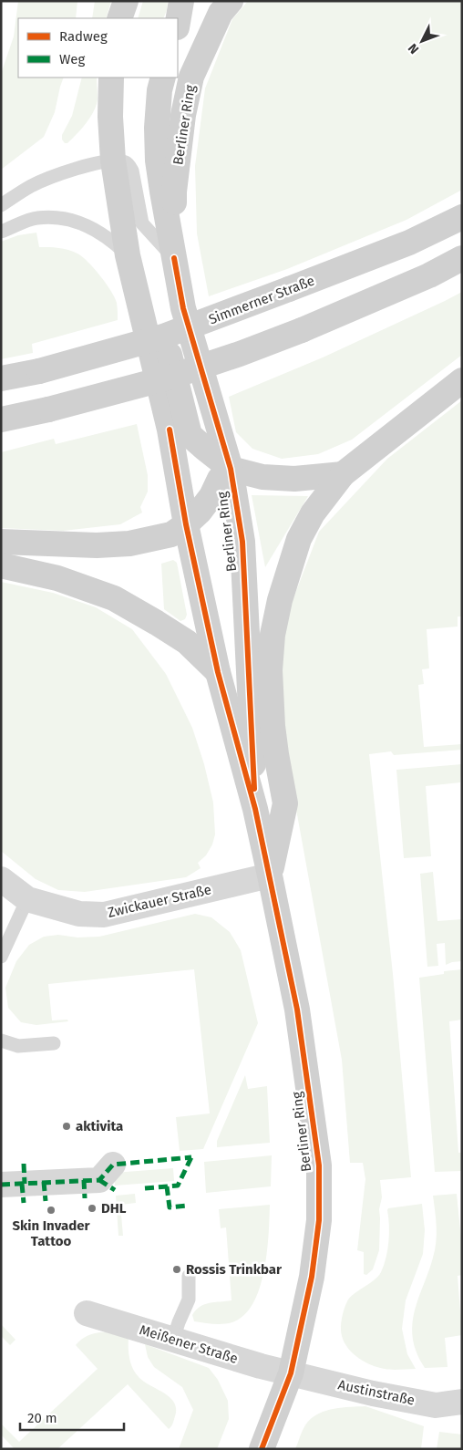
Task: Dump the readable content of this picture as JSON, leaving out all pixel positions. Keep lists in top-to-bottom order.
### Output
{
  "streets": {
    "street": [
      "Berliner Ring",
      "Simmerner Straße",
      "Zwickauer Straße",
      "Meißener Straße",
      "Austinstraße"
    ]
  },
  "crossings": [
    ["Berliner Ring", "Zwickauer Straße"],
    ["Berliner Ring", "Meißener Straße"],
    ["Berliner Ring", "Austinstraße"],
    ["Meißener Straße", "Austinstraße"]
  ],
  "places": [
    "aktivita",
    "DHL",
    "Skin Invader Tattoo",
    "Rossis Trinkbar"
  ],
  "legend": ["Radweg", "Weg"],
  "scale_bar": "20 m",
  "north": "bottom left"
}
